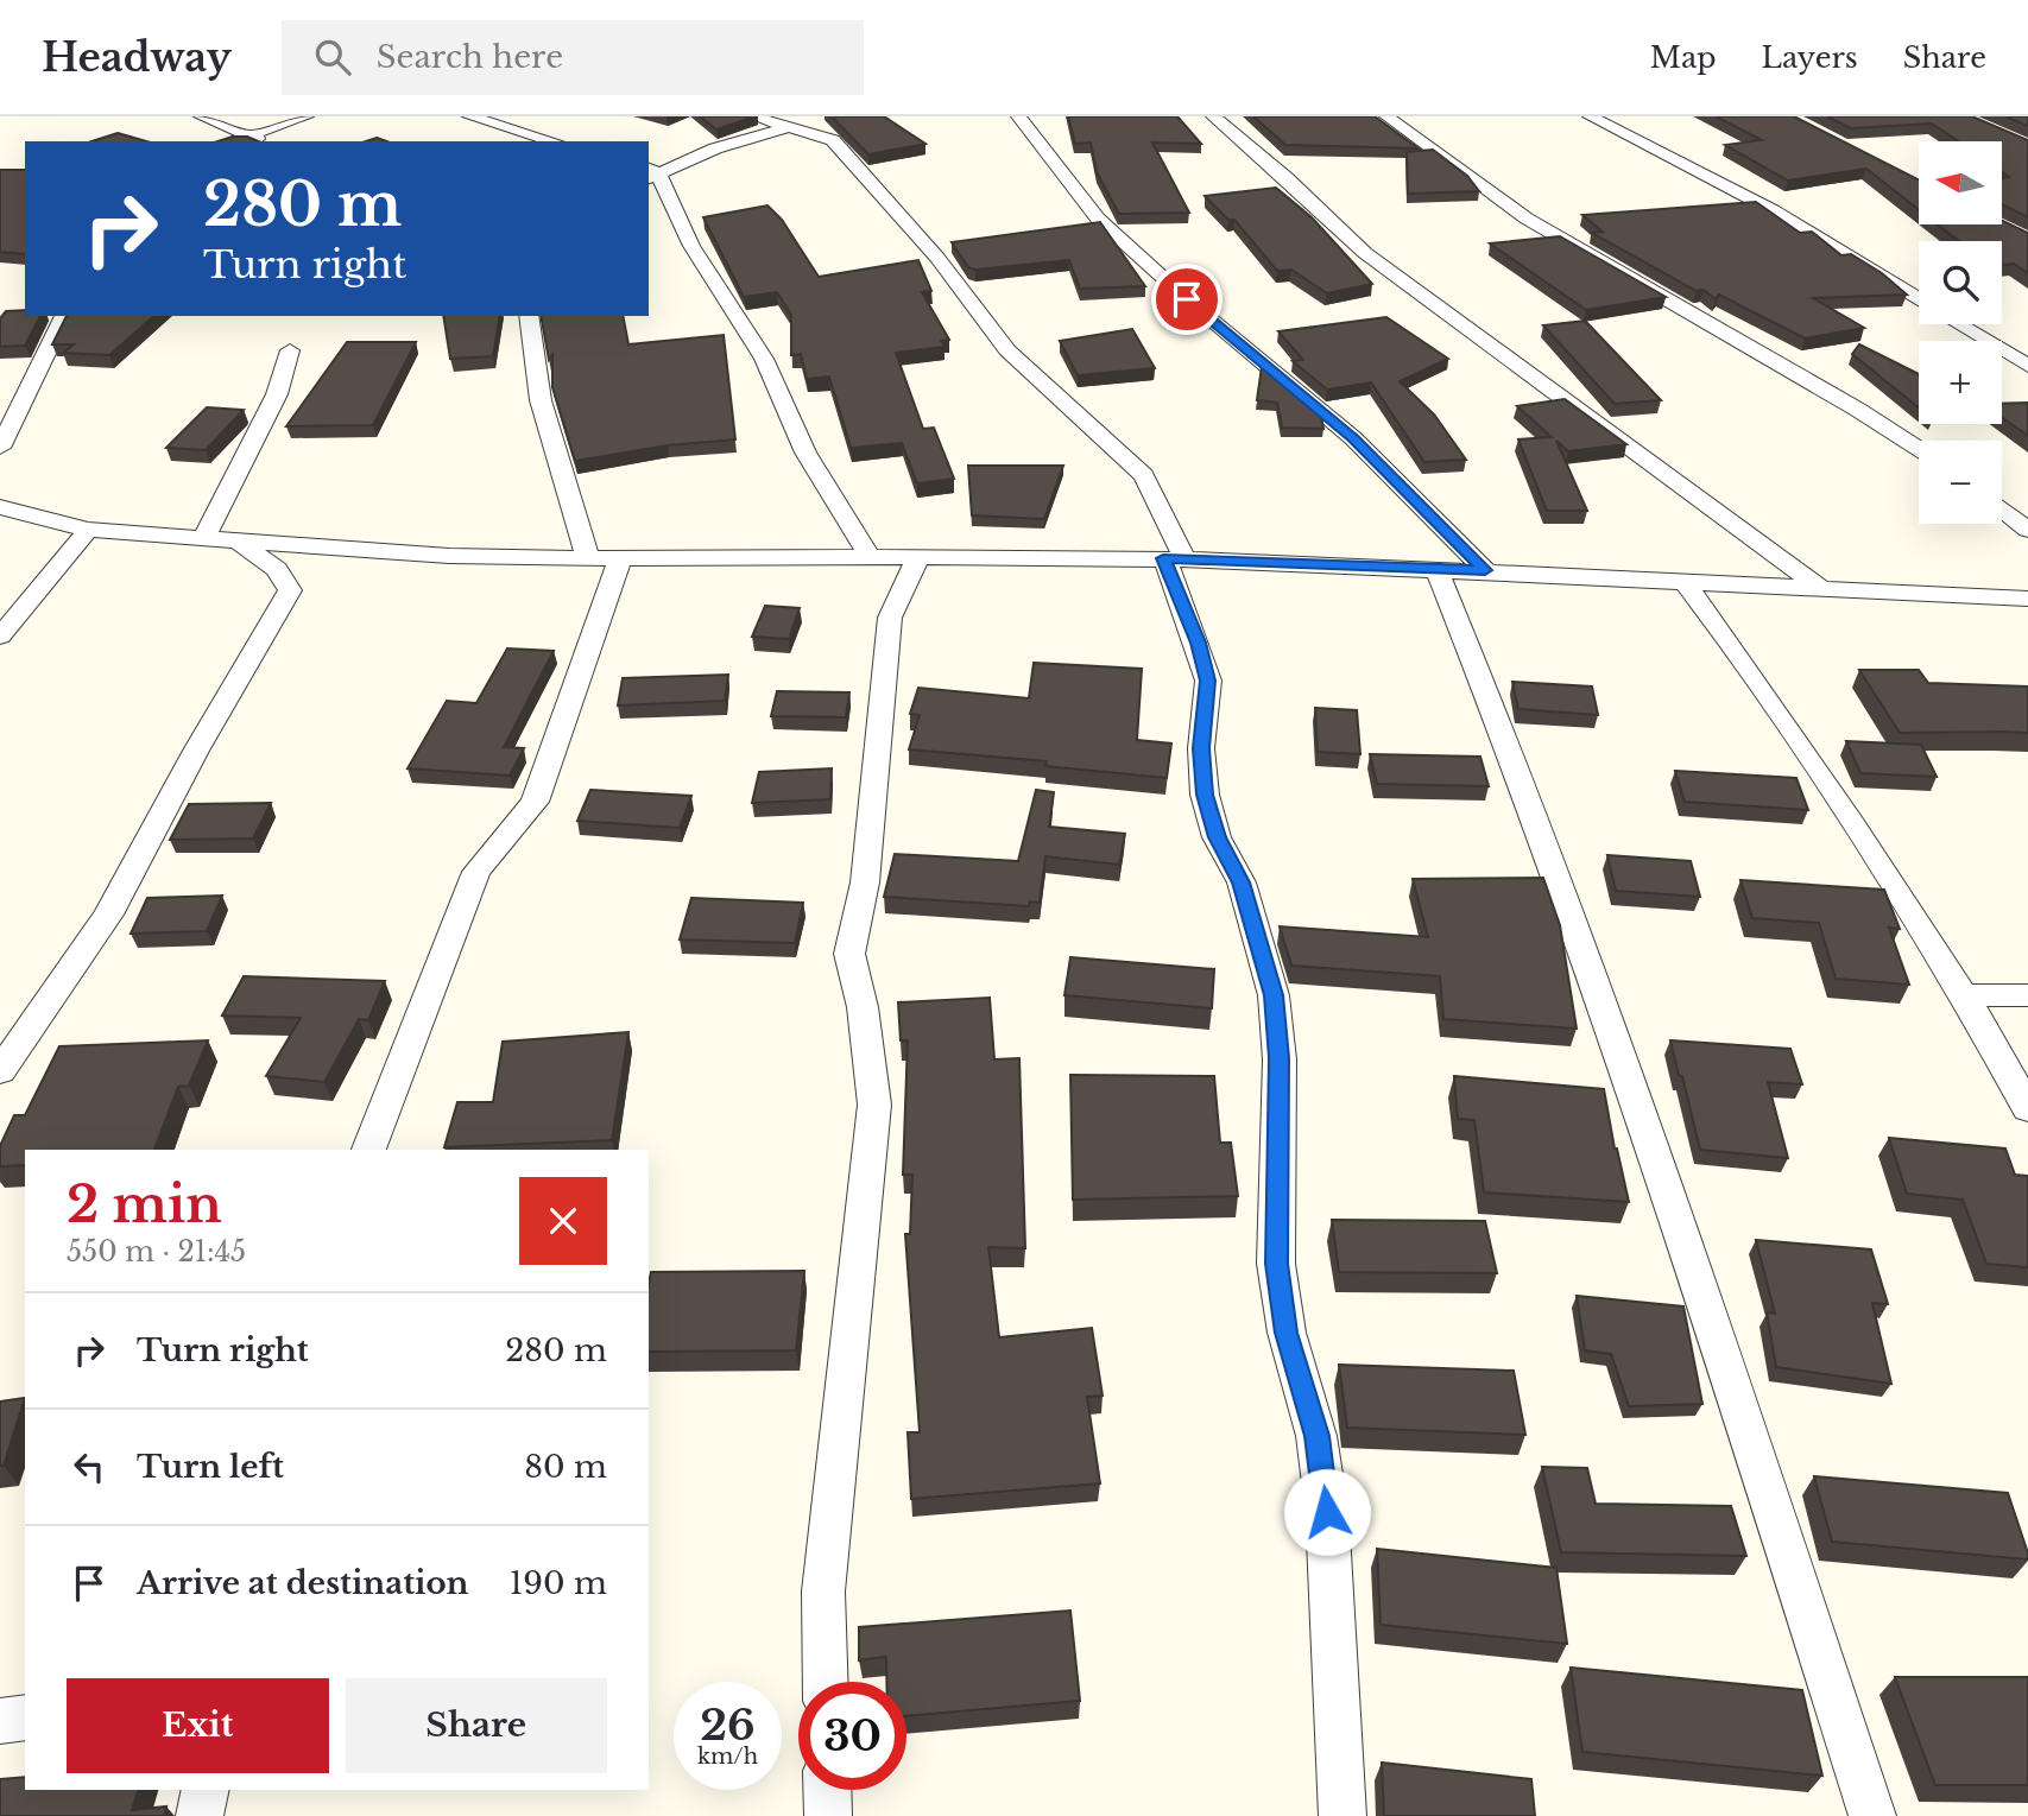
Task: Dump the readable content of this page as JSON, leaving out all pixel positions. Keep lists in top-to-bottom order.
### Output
{
  "north": "left",
  "page": {
    "header": "Headway",
    "search": "Search here",
    "nav": ["Map", "Layers", "Share"],
    "map_buttons": ["+", "−"],
    "turn": ["280 m", "Turn right"],
    "heading": ["2 min", "550 m · 21:45"],
    "list": [
      {
        "name": "Turn right",
        "value": "280 m"
      },
      {
        "name": "Turn left",
        "value": "80 m"
      },
      {
        "name": "Arrive at destination",
        "value": "190 m"
      }
    ],
    "buttons": ["Exit", "Share"],
    "speed": "26 km/h",
    "limit": "30"
  }
}
